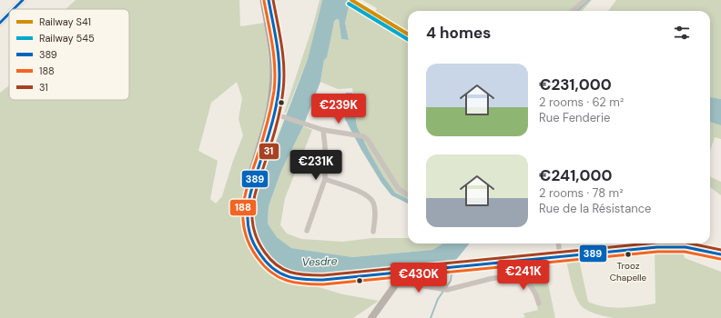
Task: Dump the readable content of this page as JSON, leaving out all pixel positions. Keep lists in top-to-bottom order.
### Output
{
  "water": ["Vesdre"],
  "places": ["Trooz Chapelle"],
  "lines": [
    "rail line S41",
    "transit line 389",
    "transit line 31",
    "transit line 188",
    "rail line 545"
  ],
  "legend": [
    "Railway S41",
    "Railway 545",
    "389",
    "188",
    "31"
  ],
  "page": {
    "heading": "4 homes",
    "list": [
      {
        "name": "€231,000",
        "note": "2 rooms · 62 m² · Rue Fenderie"
      },
      {
        "name": "€241,000",
        "note": "2 rooms · 78 m² · Rue de la Résistance"
      }
    ],
    "price": [
      "€239K",
      "€231K",
      "€241K",
      "€430K"
    ]
  }
}
